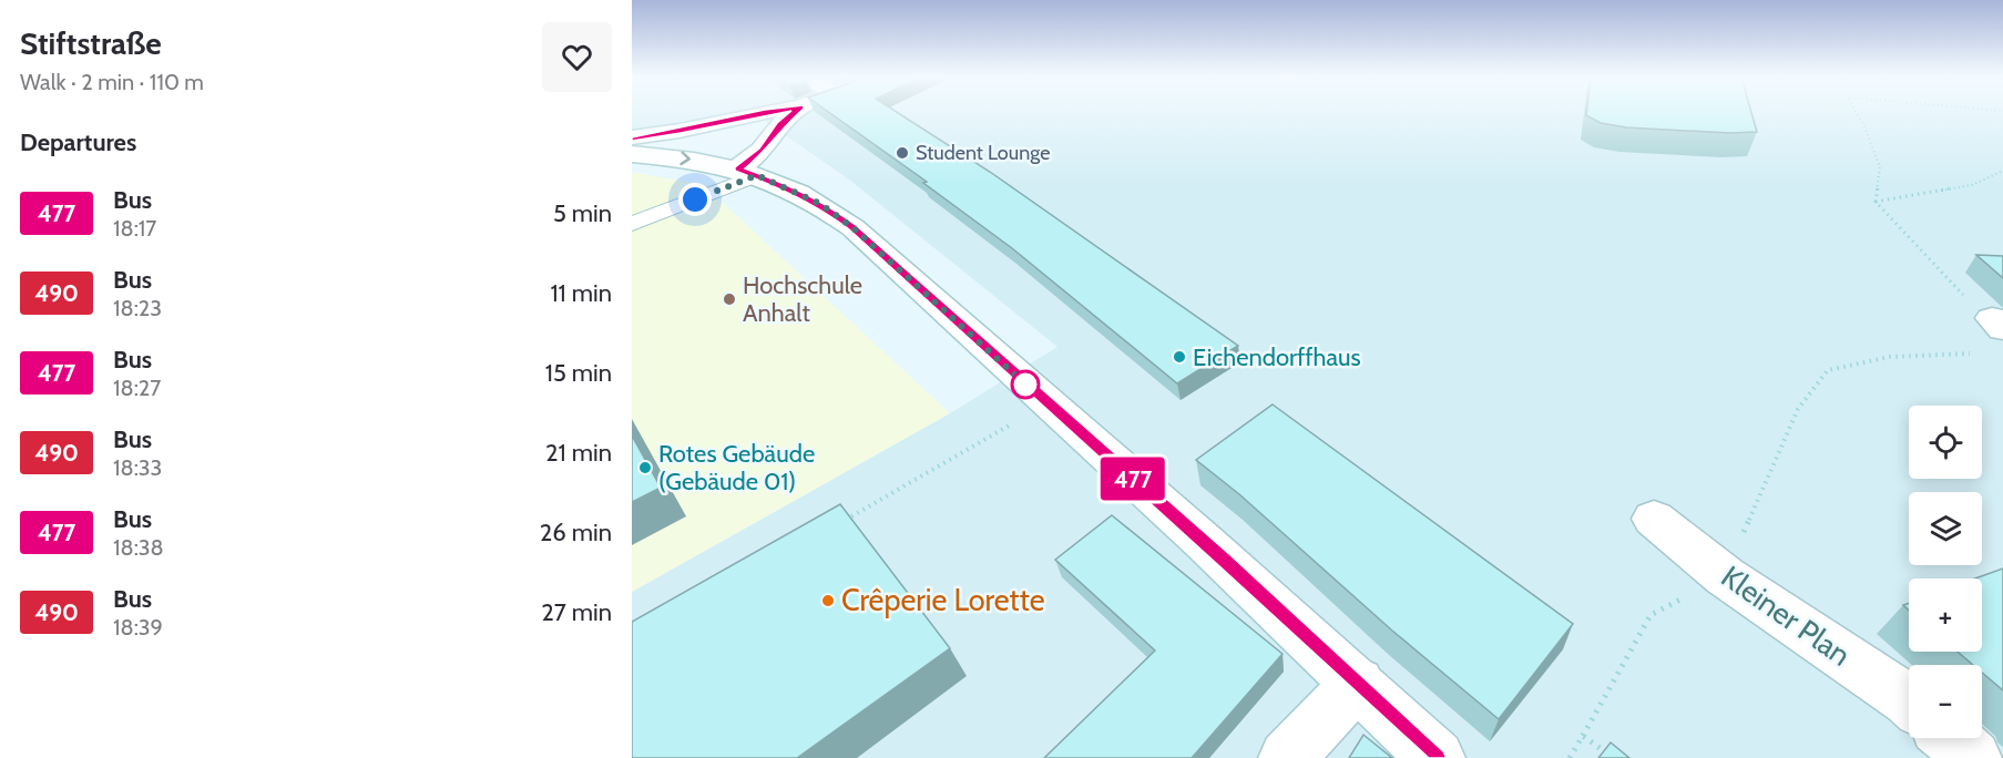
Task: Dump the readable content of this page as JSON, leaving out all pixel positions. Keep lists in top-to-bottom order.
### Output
{
  "streets": {
    "main road": ["Kleiner Plan"]
  },
  "places": [
    "Student Lounge",
    "Hochschule Anhalt",
    "Eichendorffhaus",
    "Rotes Gebäude (Gebäude 01)",
    "Crêperie Lorette"
  ],
  "lines": ["bus line 477"],
  "page": {
    "heading": [
      ["Stiftstraße", "Walk · 2 min · 110 m"],
      "Departures"
    ],
    "on_map": "477",
    "list": [
      {
        "mark": "477",
        "name": "Bus",
        "note": "18:17",
        "value": "5 min"
      },
      {
        "mark": "490",
        "name": "Bus",
        "note": "18:23",
        "value": "11 min"
      },
      {
        "mark": "477",
        "name": "Bus",
        "note": "18:27",
        "value": "15 min"
      },
      {
        "mark": "490",
        "name": "Bus",
        "note": "18:33",
        "value": "21 min"
      },
      {
        "mark": "477",
        "name": "Bus",
        "note": "18:38",
        "value": "26 min"
      },
      {
        "mark": "490",
        "name": "Bus",
        "note": "18:39",
        "value": "27 min"
      }
    ],
    "map_buttons": ["+", "−"]
  }
}
